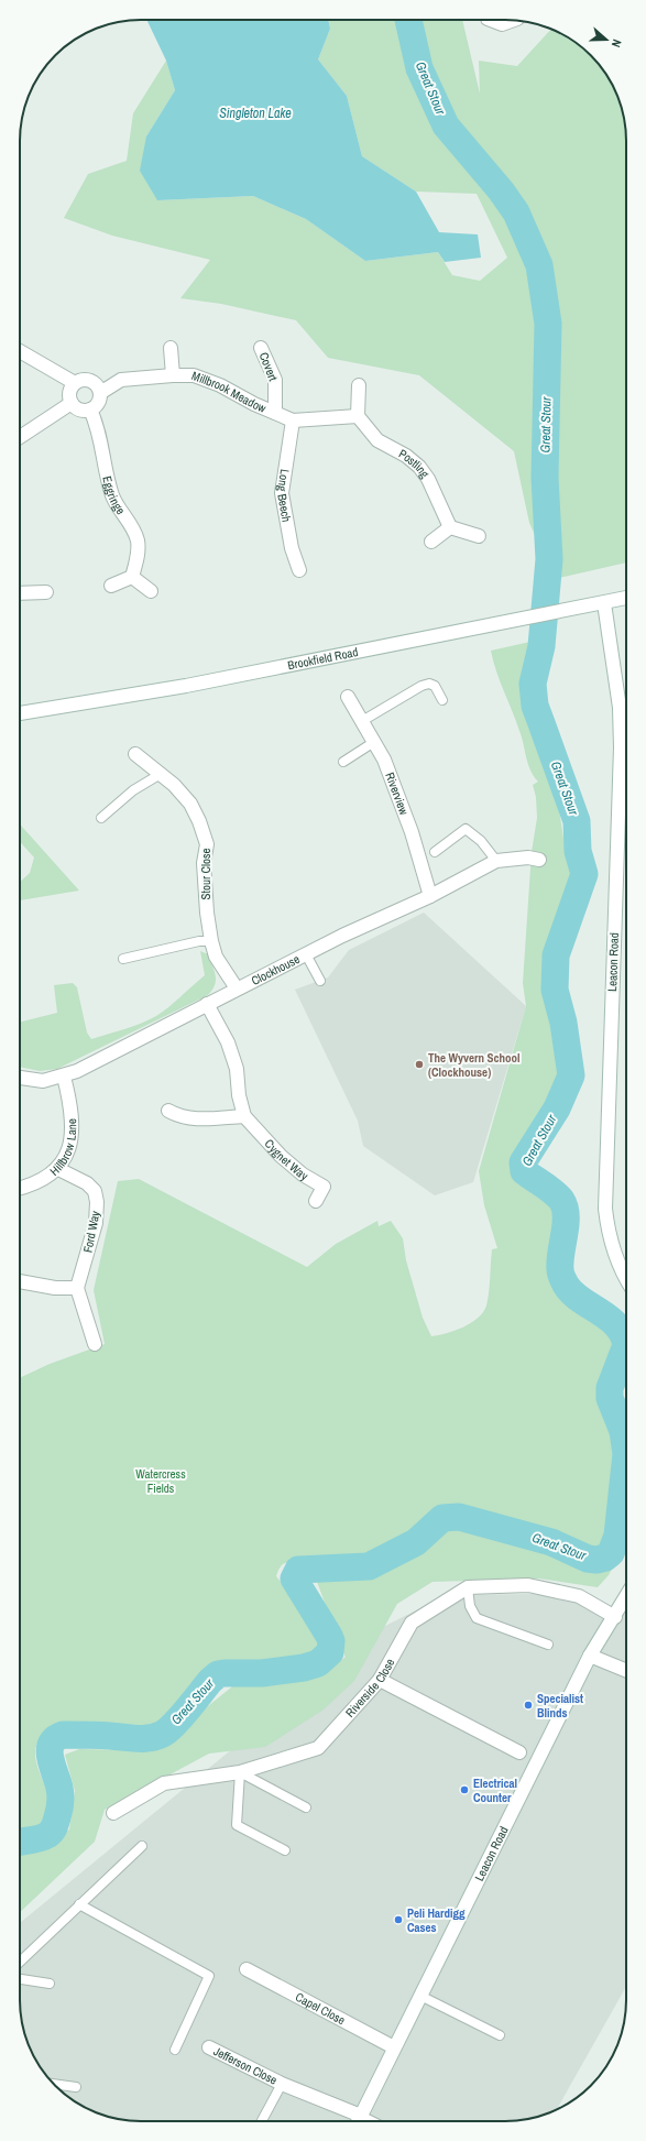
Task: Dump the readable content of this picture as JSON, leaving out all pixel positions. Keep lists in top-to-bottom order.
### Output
{
  "streets": {
    "street": [
      "Covert",
      "Millbrook Meadow",
      "Postling",
      "Eggringe",
      "Long Beech",
      "Brookfield Road",
      "Riverview",
      "Stour Close",
      "Leacon Road",
      "Clockhouse",
      "Hillbrow Lane",
      "Cygnet Way",
      "Ford Way",
      "Riverside Close",
      "Capel Close",
      "Jefferson Close"
    ]
  },
  "crossings": [
    ["Covert", "Millbrook Meadow"],
    ["Millbrook Meadow", "Postling"],
    ["Millbrook Meadow", "Eggringe"],
    ["Millbrook Meadow", "Long Beech"],
    ["Brookfield Road", "Leacon Road"],
    ["Riverview", "Clockhouse"],
    ["Stour Close", "Clockhouse"],
    ["Leacon Road", "Capel Close"],
    ["Leacon Road", "Jefferson Close"],
    ["Clockhouse", "Hillbrow Lane"],
    ["Clockhouse", "Cygnet Way"],
    ["Hillbrow Lane", "Ford Way"]
  ],
  "water": ["Great Stour", "Singleton Lake"],
  "parks": ["Watercress Fields"],
  "places": [
    "The Wyvern School (Clockhouse)",
    "Specialist Blinds",
    "Electrical Counter",
    "Peli Hardigg Cases"
  ],
  "north": "right"
}
